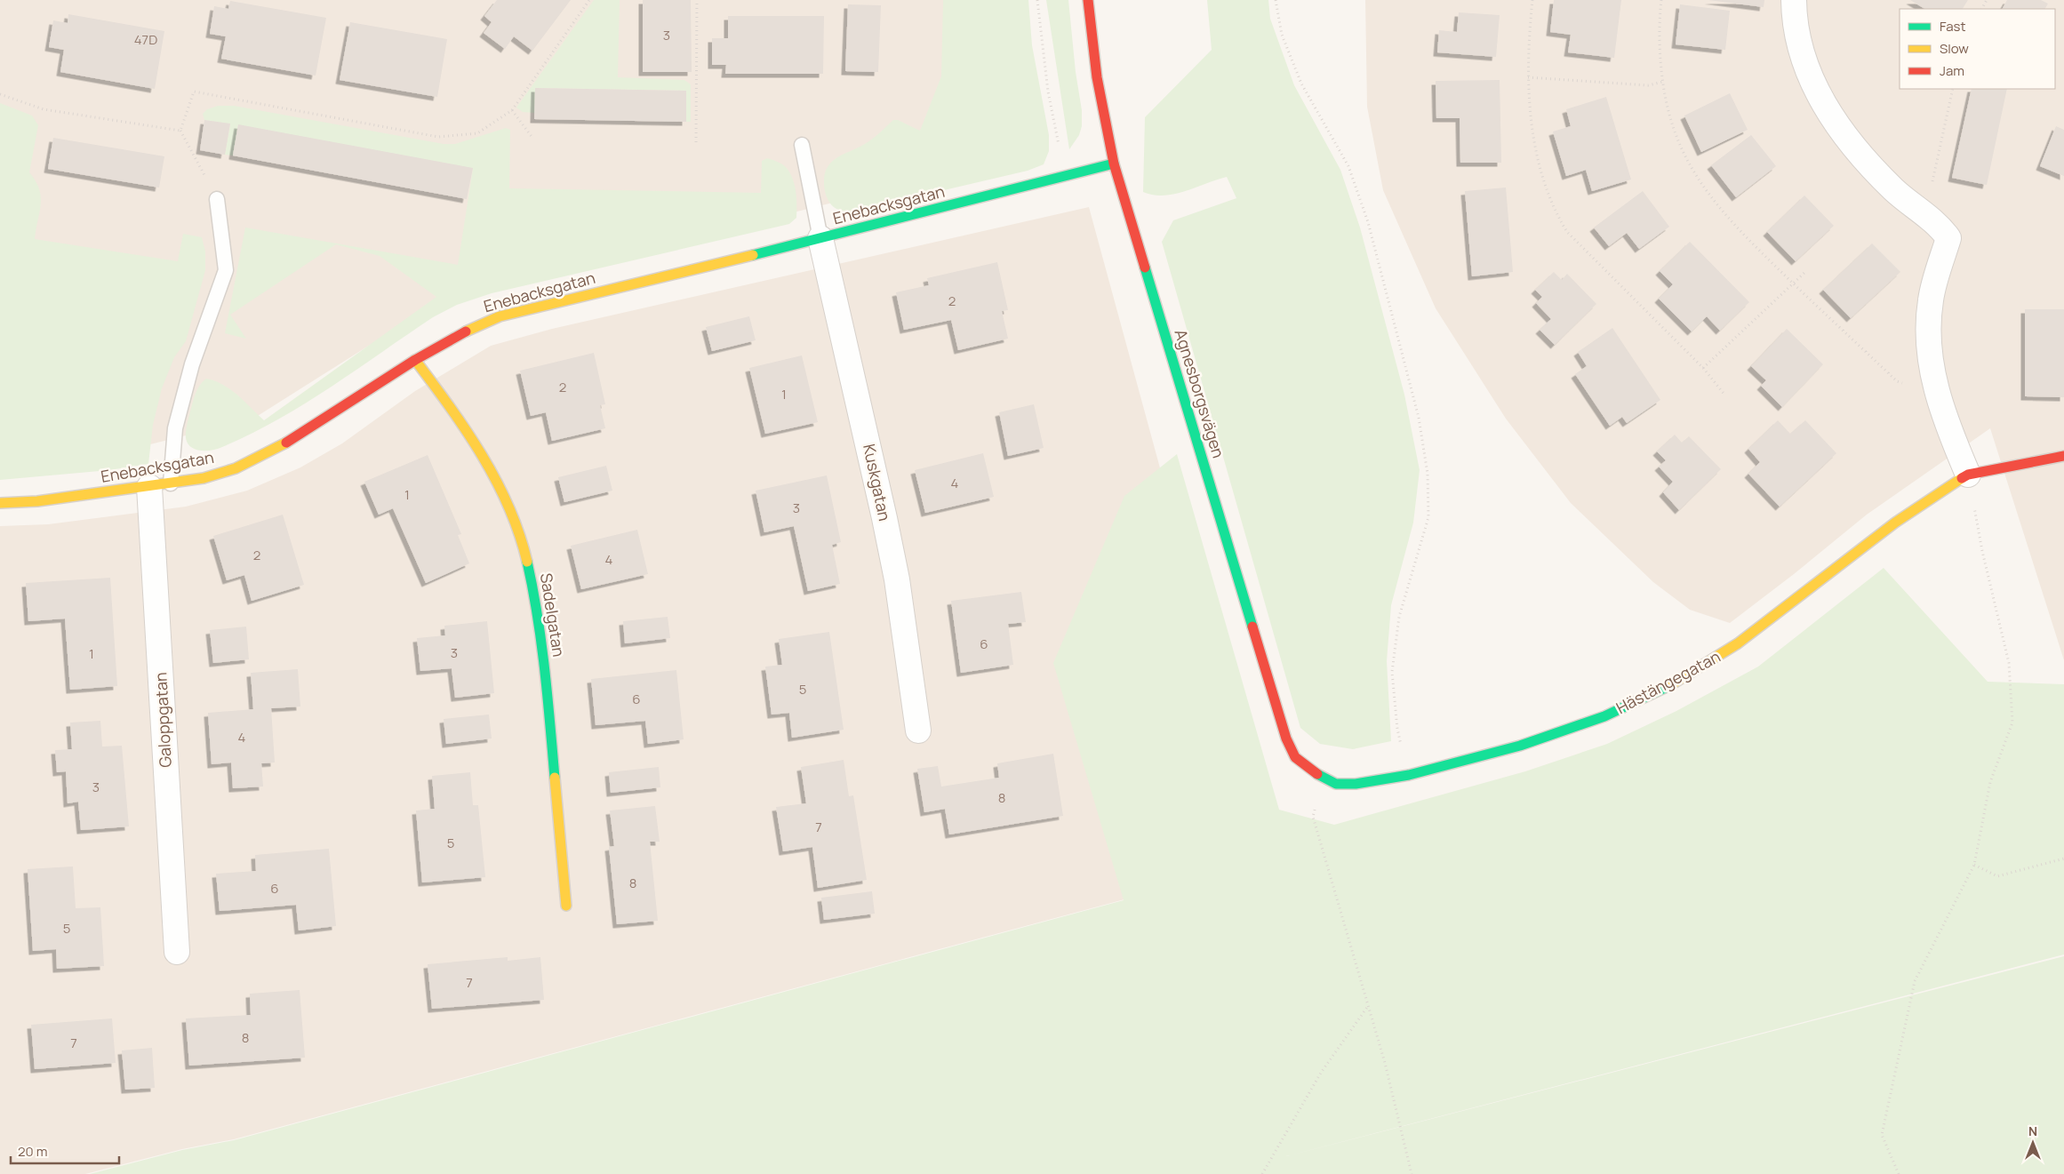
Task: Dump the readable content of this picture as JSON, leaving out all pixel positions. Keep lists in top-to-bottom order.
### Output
{
  "streets": {
    "street": [
      "Enebacksgatan",
      "Agnesborgsvägen",
      "Kuskgatan",
      "Sadelgatan",
      "Hästängegatan",
      "Galoppgatan"
    ]
  },
  "crossings": [
    ["Enebacksgatan", "Agnesborgsvägen"],
    ["Enebacksgatan", "Kuskgatan"],
    ["Enebacksgatan", "Sadelgatan"],
    ["Enebacksgatan", "Galoppgatan"],
    ["Agnesborgsvägen", "Hästängegatan"]
  ],
  "house_numbers": [
    "3",
    "47D",
    "2",
    "2",
    "1",
    "4",
    "1",
    "3",
    "2",
    "4",
    "6",
    "3",
    "1",
    "5",
    "6",
    "4",
    "3",
    "8",
    "7",
    "5",
    "8",
    "6",
    "5",
    "7",
    "8",
    "7"
  ],
  "legend": ["Fast", "Slow", "Jam"],
  "scale_bar": "20 m",
  "north": "top"
}
